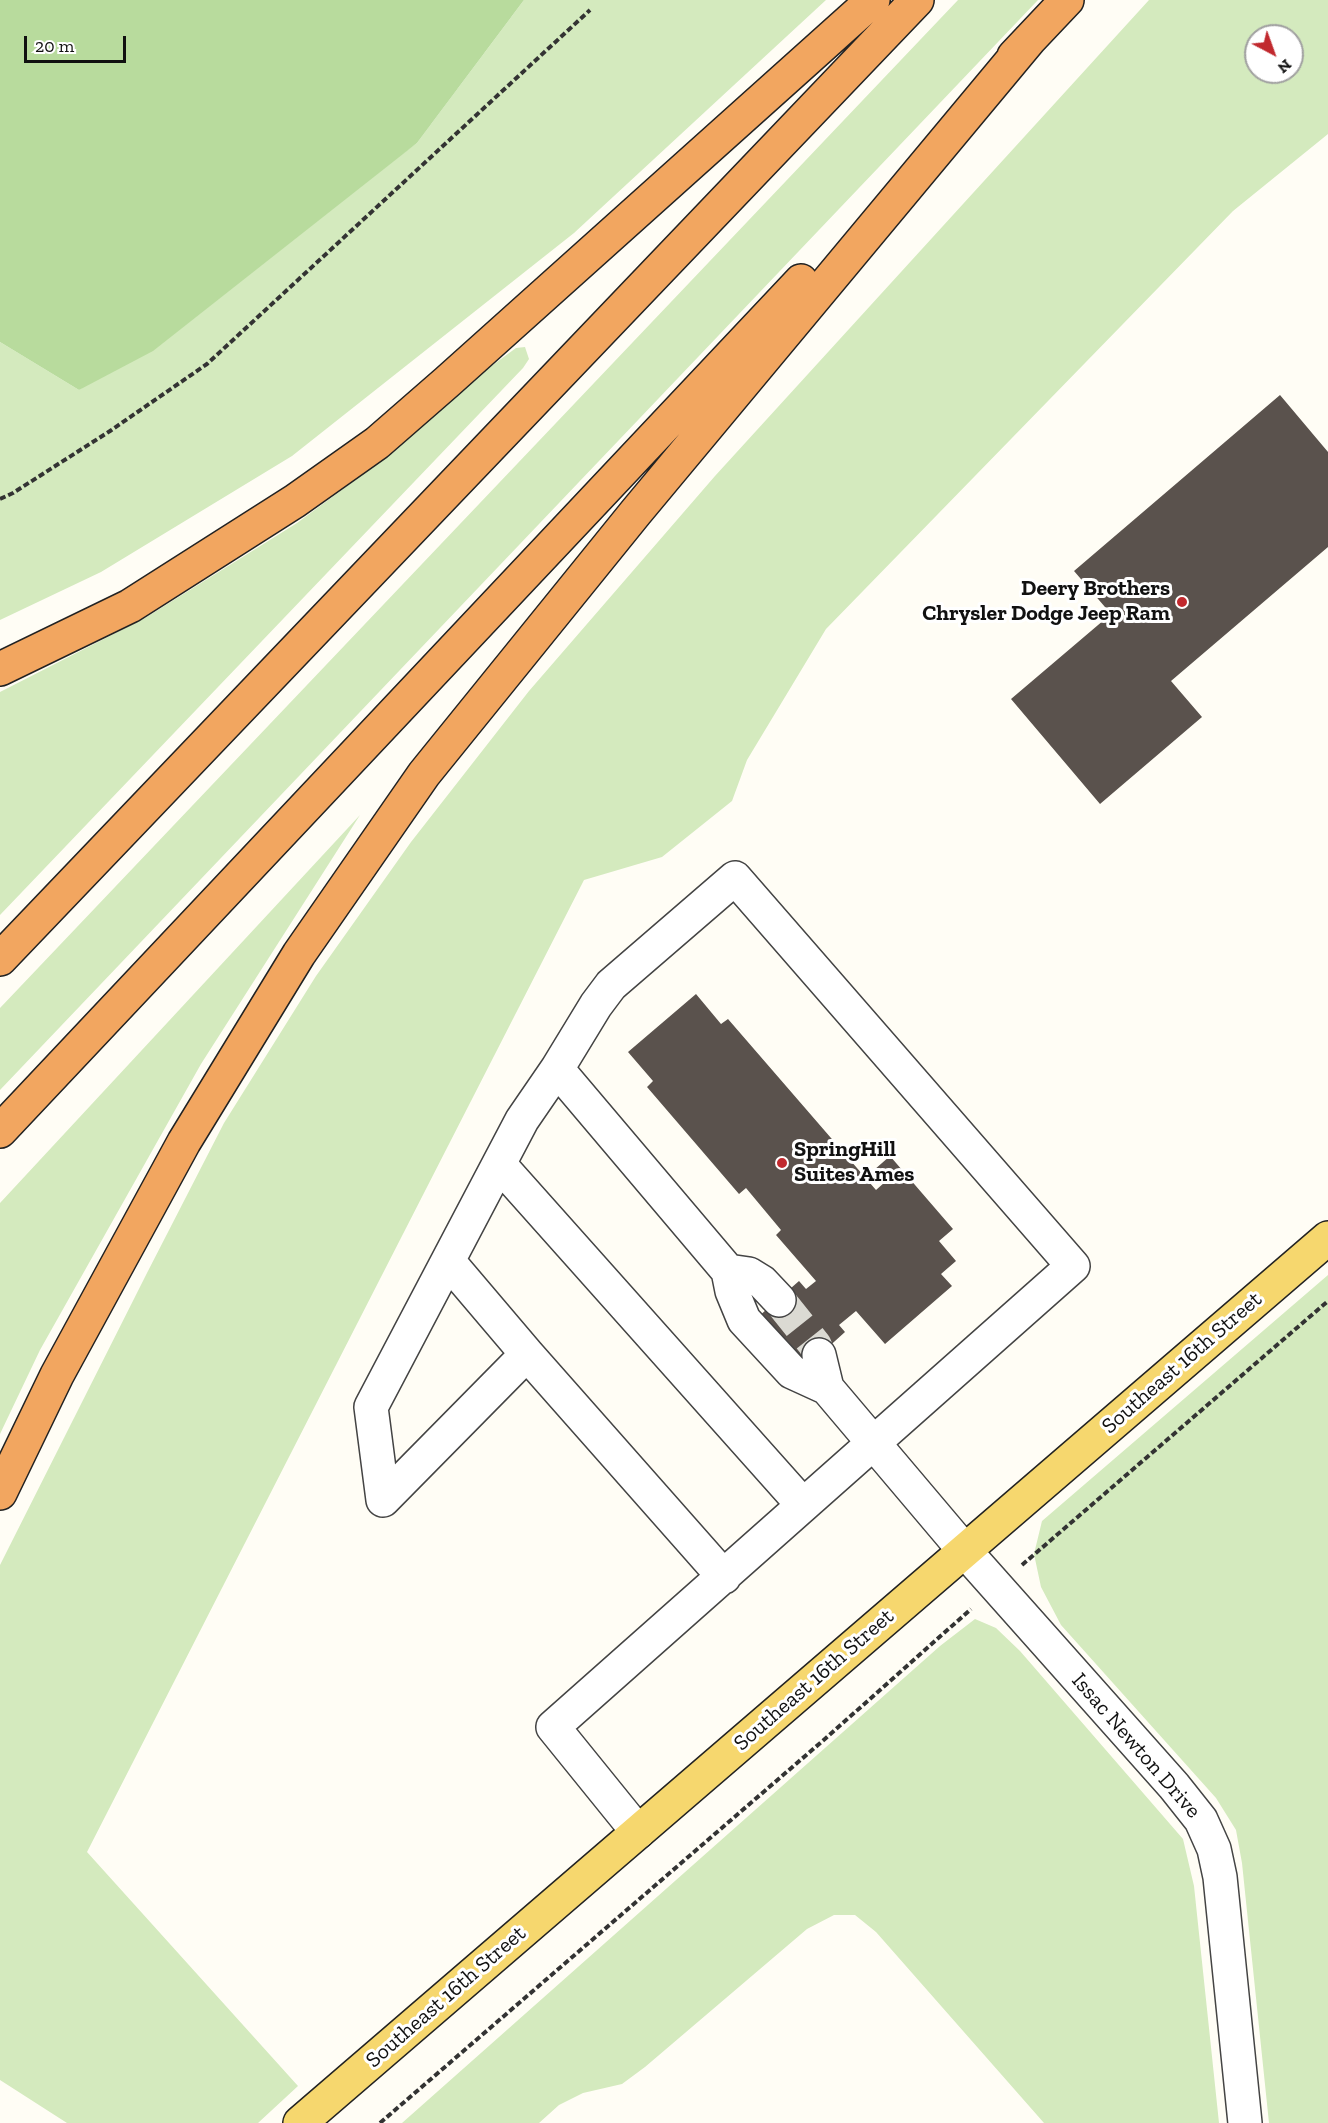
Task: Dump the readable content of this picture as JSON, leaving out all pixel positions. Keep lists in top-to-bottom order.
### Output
{
  "streets": {
    "main road": ["Southeast 16th Street"],
    "street": ["Issac Newton Drive"]
  },
  "crossings": [
    ["Southeast 16th Street", "Issac Newton Drive"]
  ],
  "places": ["Deery Brothers Chrysler Dodge Jeep Ram", "SpringHill Suites Ames"],
  "scale_bar": "20 m",
  "north": "bottom right"
}
